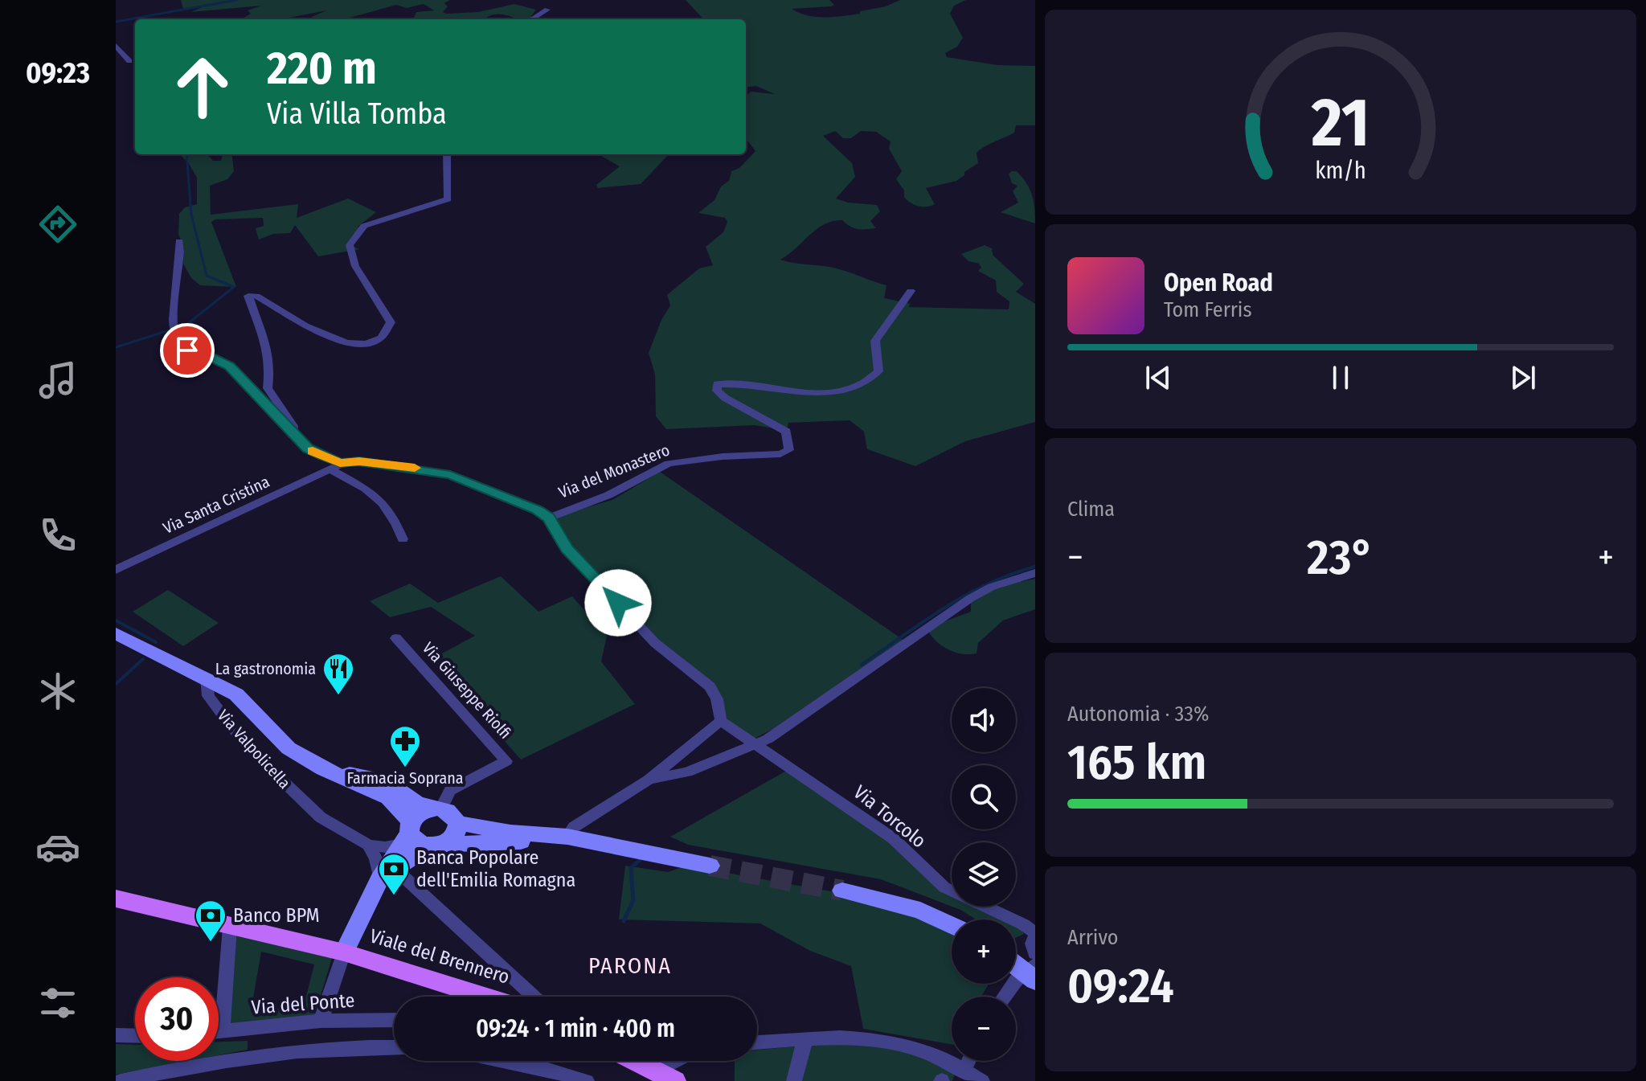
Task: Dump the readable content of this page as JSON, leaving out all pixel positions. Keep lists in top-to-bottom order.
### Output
{
  "streets": {
    "main road": ["Viale del Brennero"],
    "street": [
      "Via del Monastero",
      "Via Santa Cristina",
      "Via Giuseppe Riolfi",
      "Via Valpolicella",
      "Via Torcolo",
      "Via del Ponte"
    ]
  },
  "crossings": [
    ["Via del Monastero", "Via Santa Cristina"],
    ["Via del Monastero", "Via Torcolo"],
    ["Via Giuseppe Riolfi", "Viale del Brennero"]
  ],
  "districts": ["PARONA"],
  "places": {
    "restaurant": ["La gastronomia"],
    "pharmacy": ["Farmacia Soprana"],
    "bank": ["Banca Popolare dell'Emilia Romagna", "Banco BPM"]
  },
  "page": {
    "tabs": "09:23",
    "turn": ["220 m", "Via Villa Tomba"],
    "song": ["Open Road", "Tom Ferris"],
    "tile": [
      "Clima",
      ["Autonomia · 33%", "165 km"],
      ["Arrivo", "09:24"]
    ],
    "heat": ["−", "23°", "+"],
    "map_buttons": ["+", "−"],
    "limit": "30",
    "trip": "09:24 · 1 min · 400 m",
    "gauge": ["21", "km/h"]
  }
}
